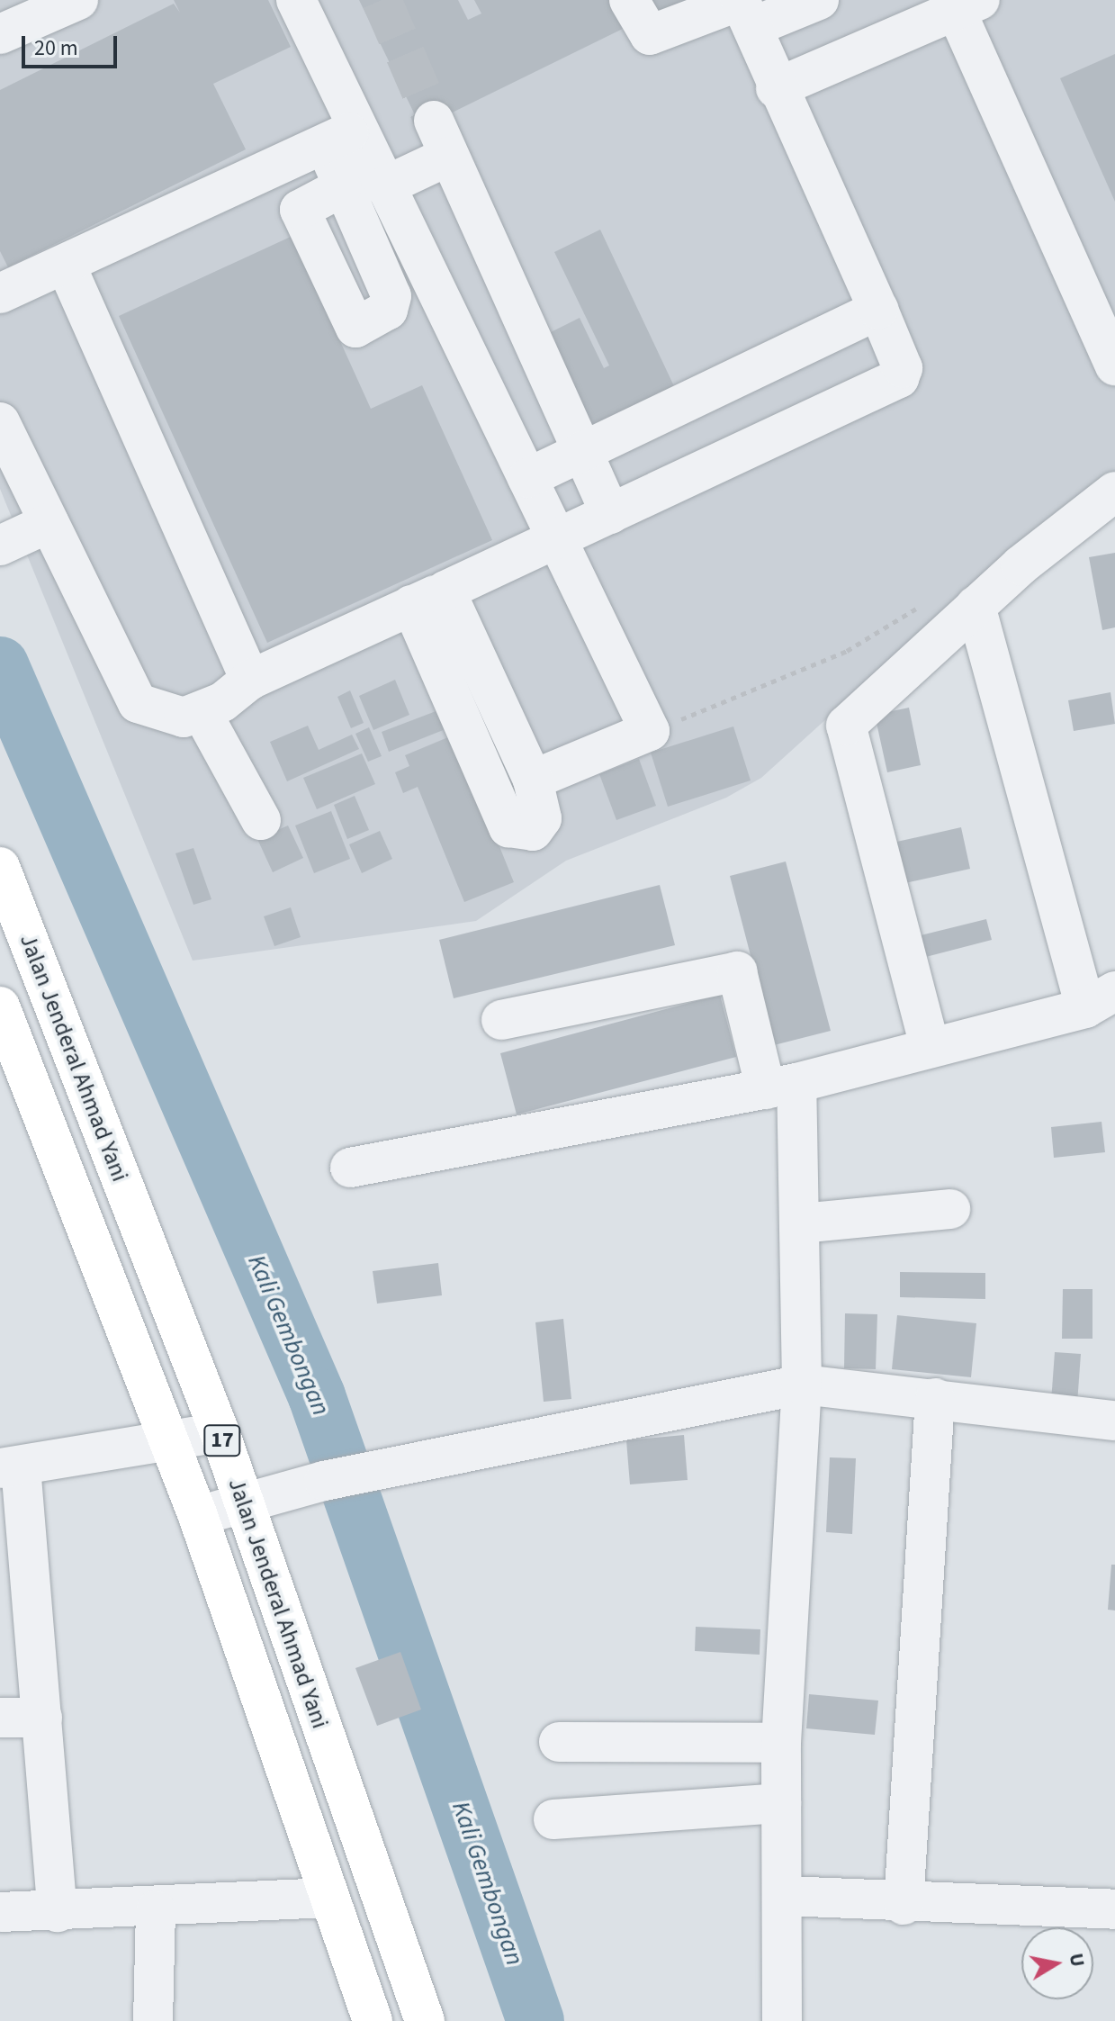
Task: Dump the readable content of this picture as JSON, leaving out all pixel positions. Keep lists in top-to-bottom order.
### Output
{
  "streets": {
    "highway": ["Jalan Jenderal Ahmad Yani", "17"]
  },
  "water": ["Kali Gembongan"],
  "scale_bar": "20 m",
  "north": "right"
}
